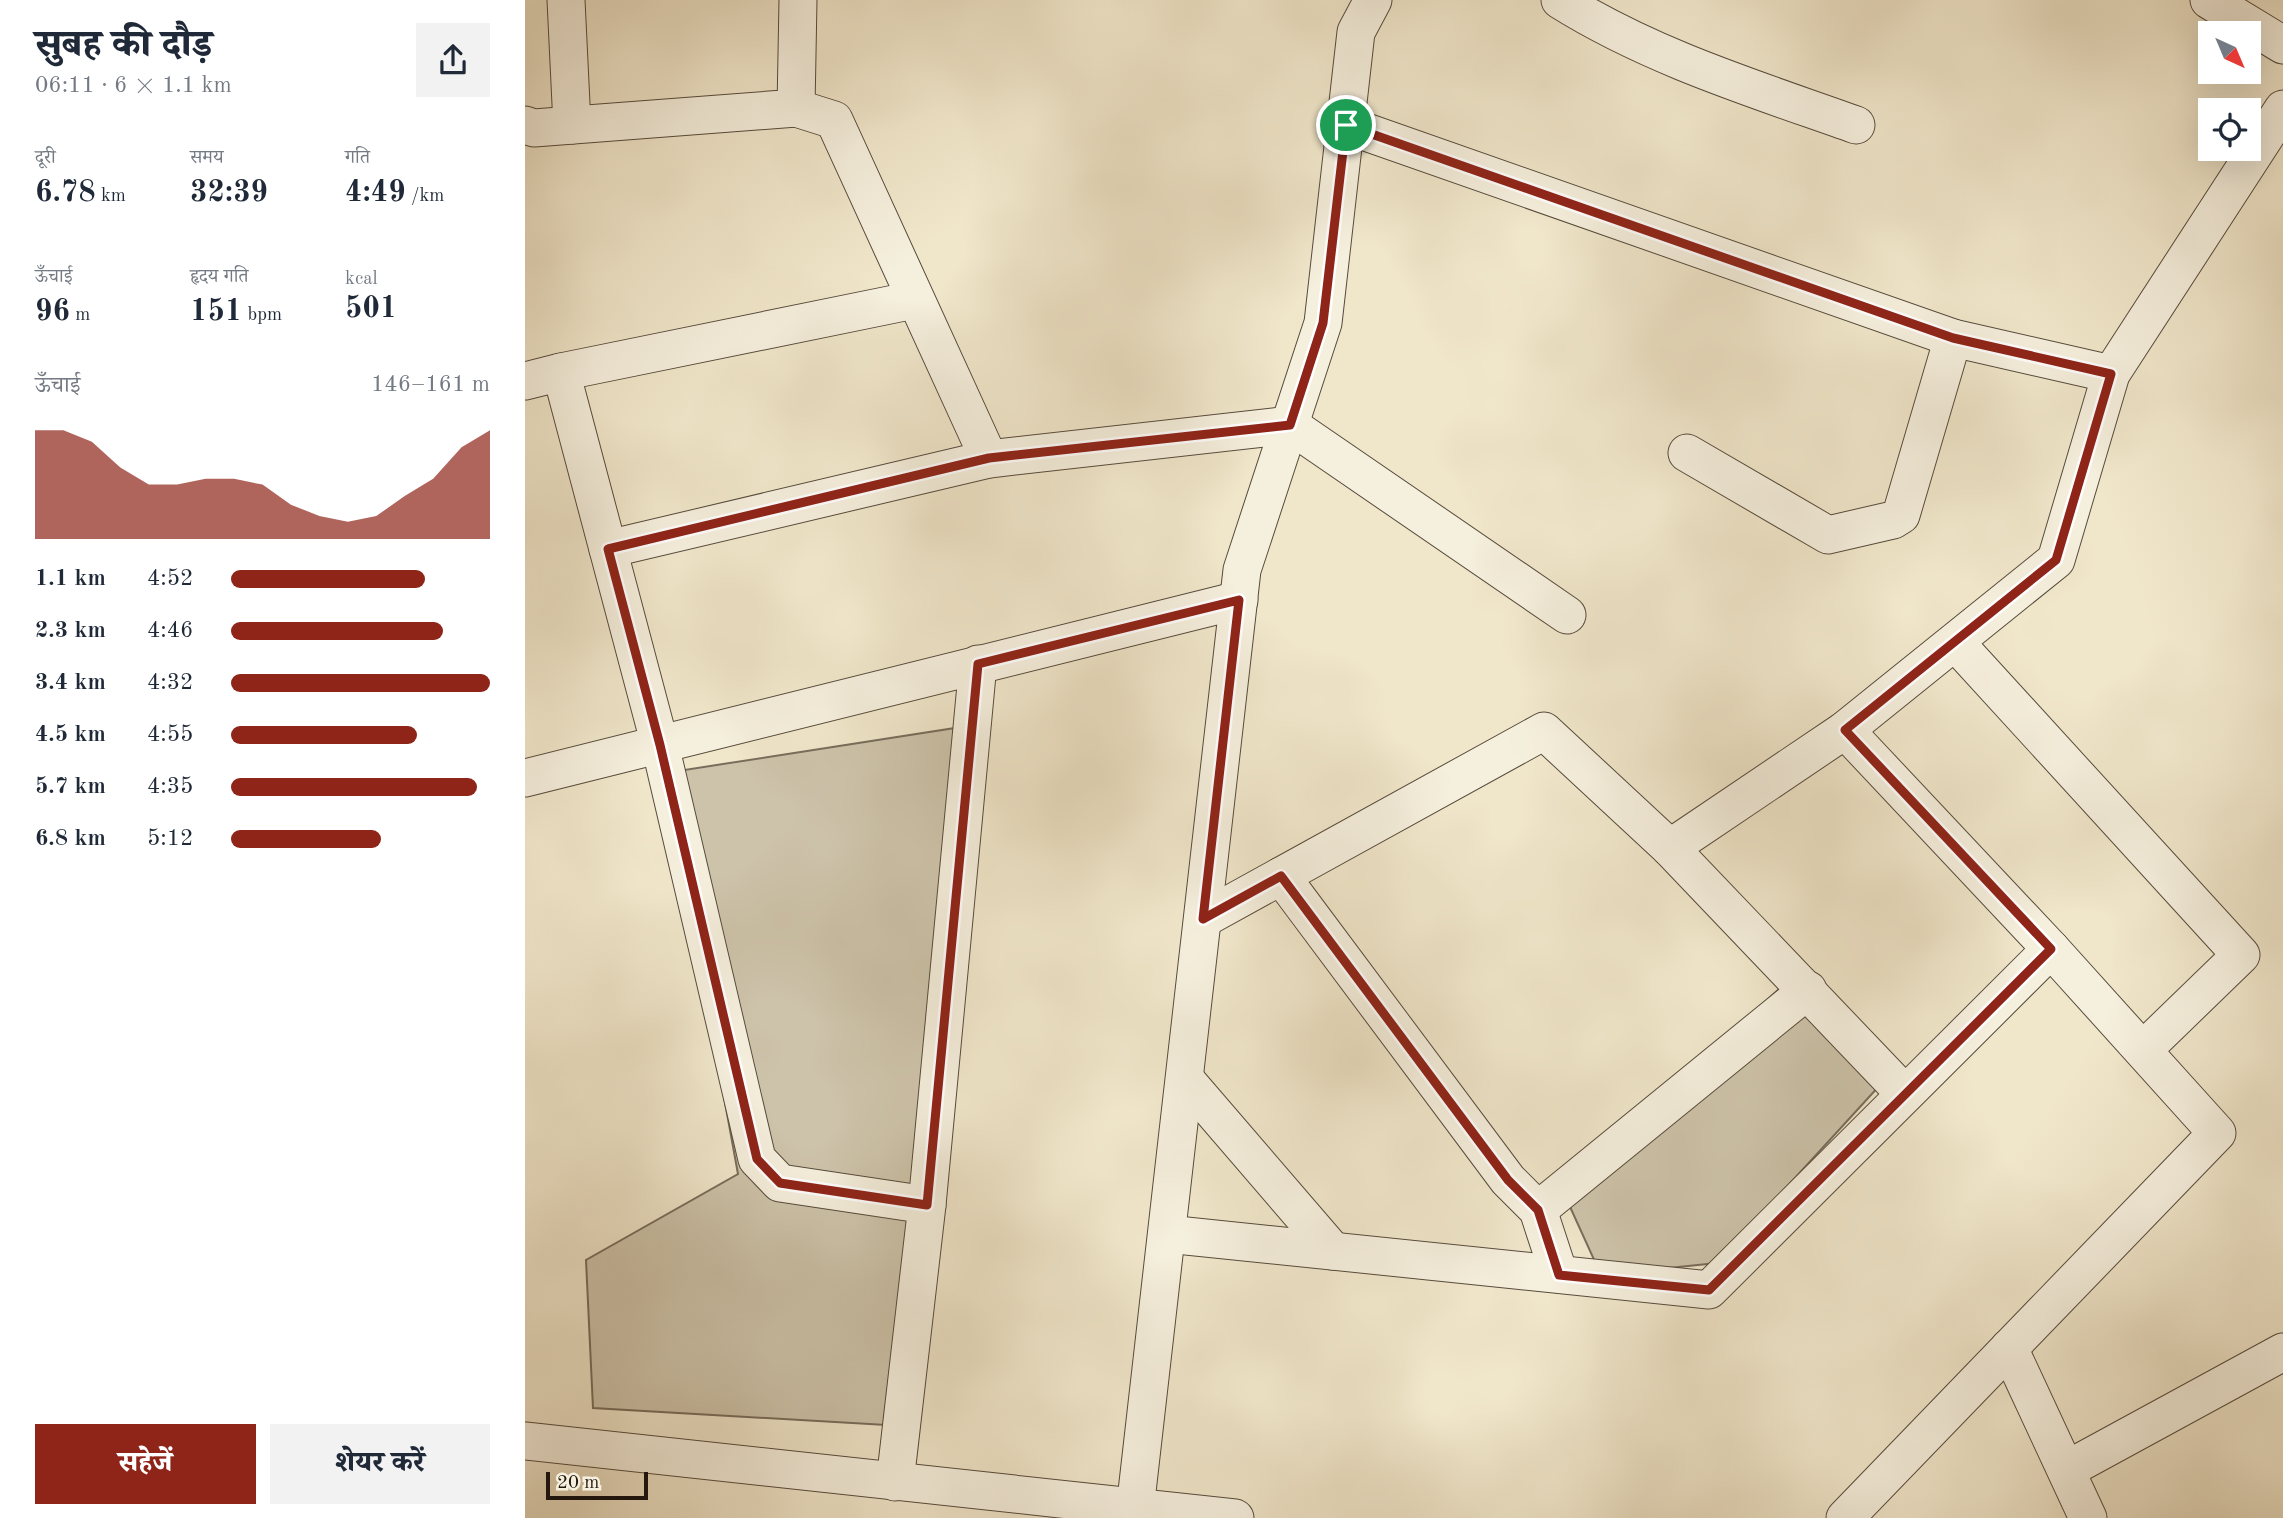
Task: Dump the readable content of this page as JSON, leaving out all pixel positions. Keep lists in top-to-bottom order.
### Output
{
  "scale_bar": "20 m",
  "north": "bottom right",
  "page": {
    "heading": ["सुबह की दौड़", "06:11 · 6 × 1.1 km"],
    "stats": [
      ["दूरी", "6.78 km"],
      ["समय", "32:39"],
      ["गति", "4:49 /km"],
      ["ऊँचाई", "96 m"],
      ["हृदय गति", "151 bpm"],
      ["kcal", "501"]
    ],
    "chart": ["ऊँचाई", "146–161 m"],
    "list": [
      {
        "name": "1.1 km",
        "note": "4:52"
      },
      {
        "name": "2.3 km",
        "note": "4:46"
      },
      {
        "name": "3.4 km",
        "note": "4:32"
      },
      {
        "name": "4.5 km",
        "note": "4:55"
      },
      {
        "name": "5.7 km",
        "note": "4:35"
      },
      {
        "name": "6.8 km",
        "note": "5:12"
      }
    ],
    "buttons": ["सहेजें", "शेयर करें"],
    "scale": "20 m"
  }
}
